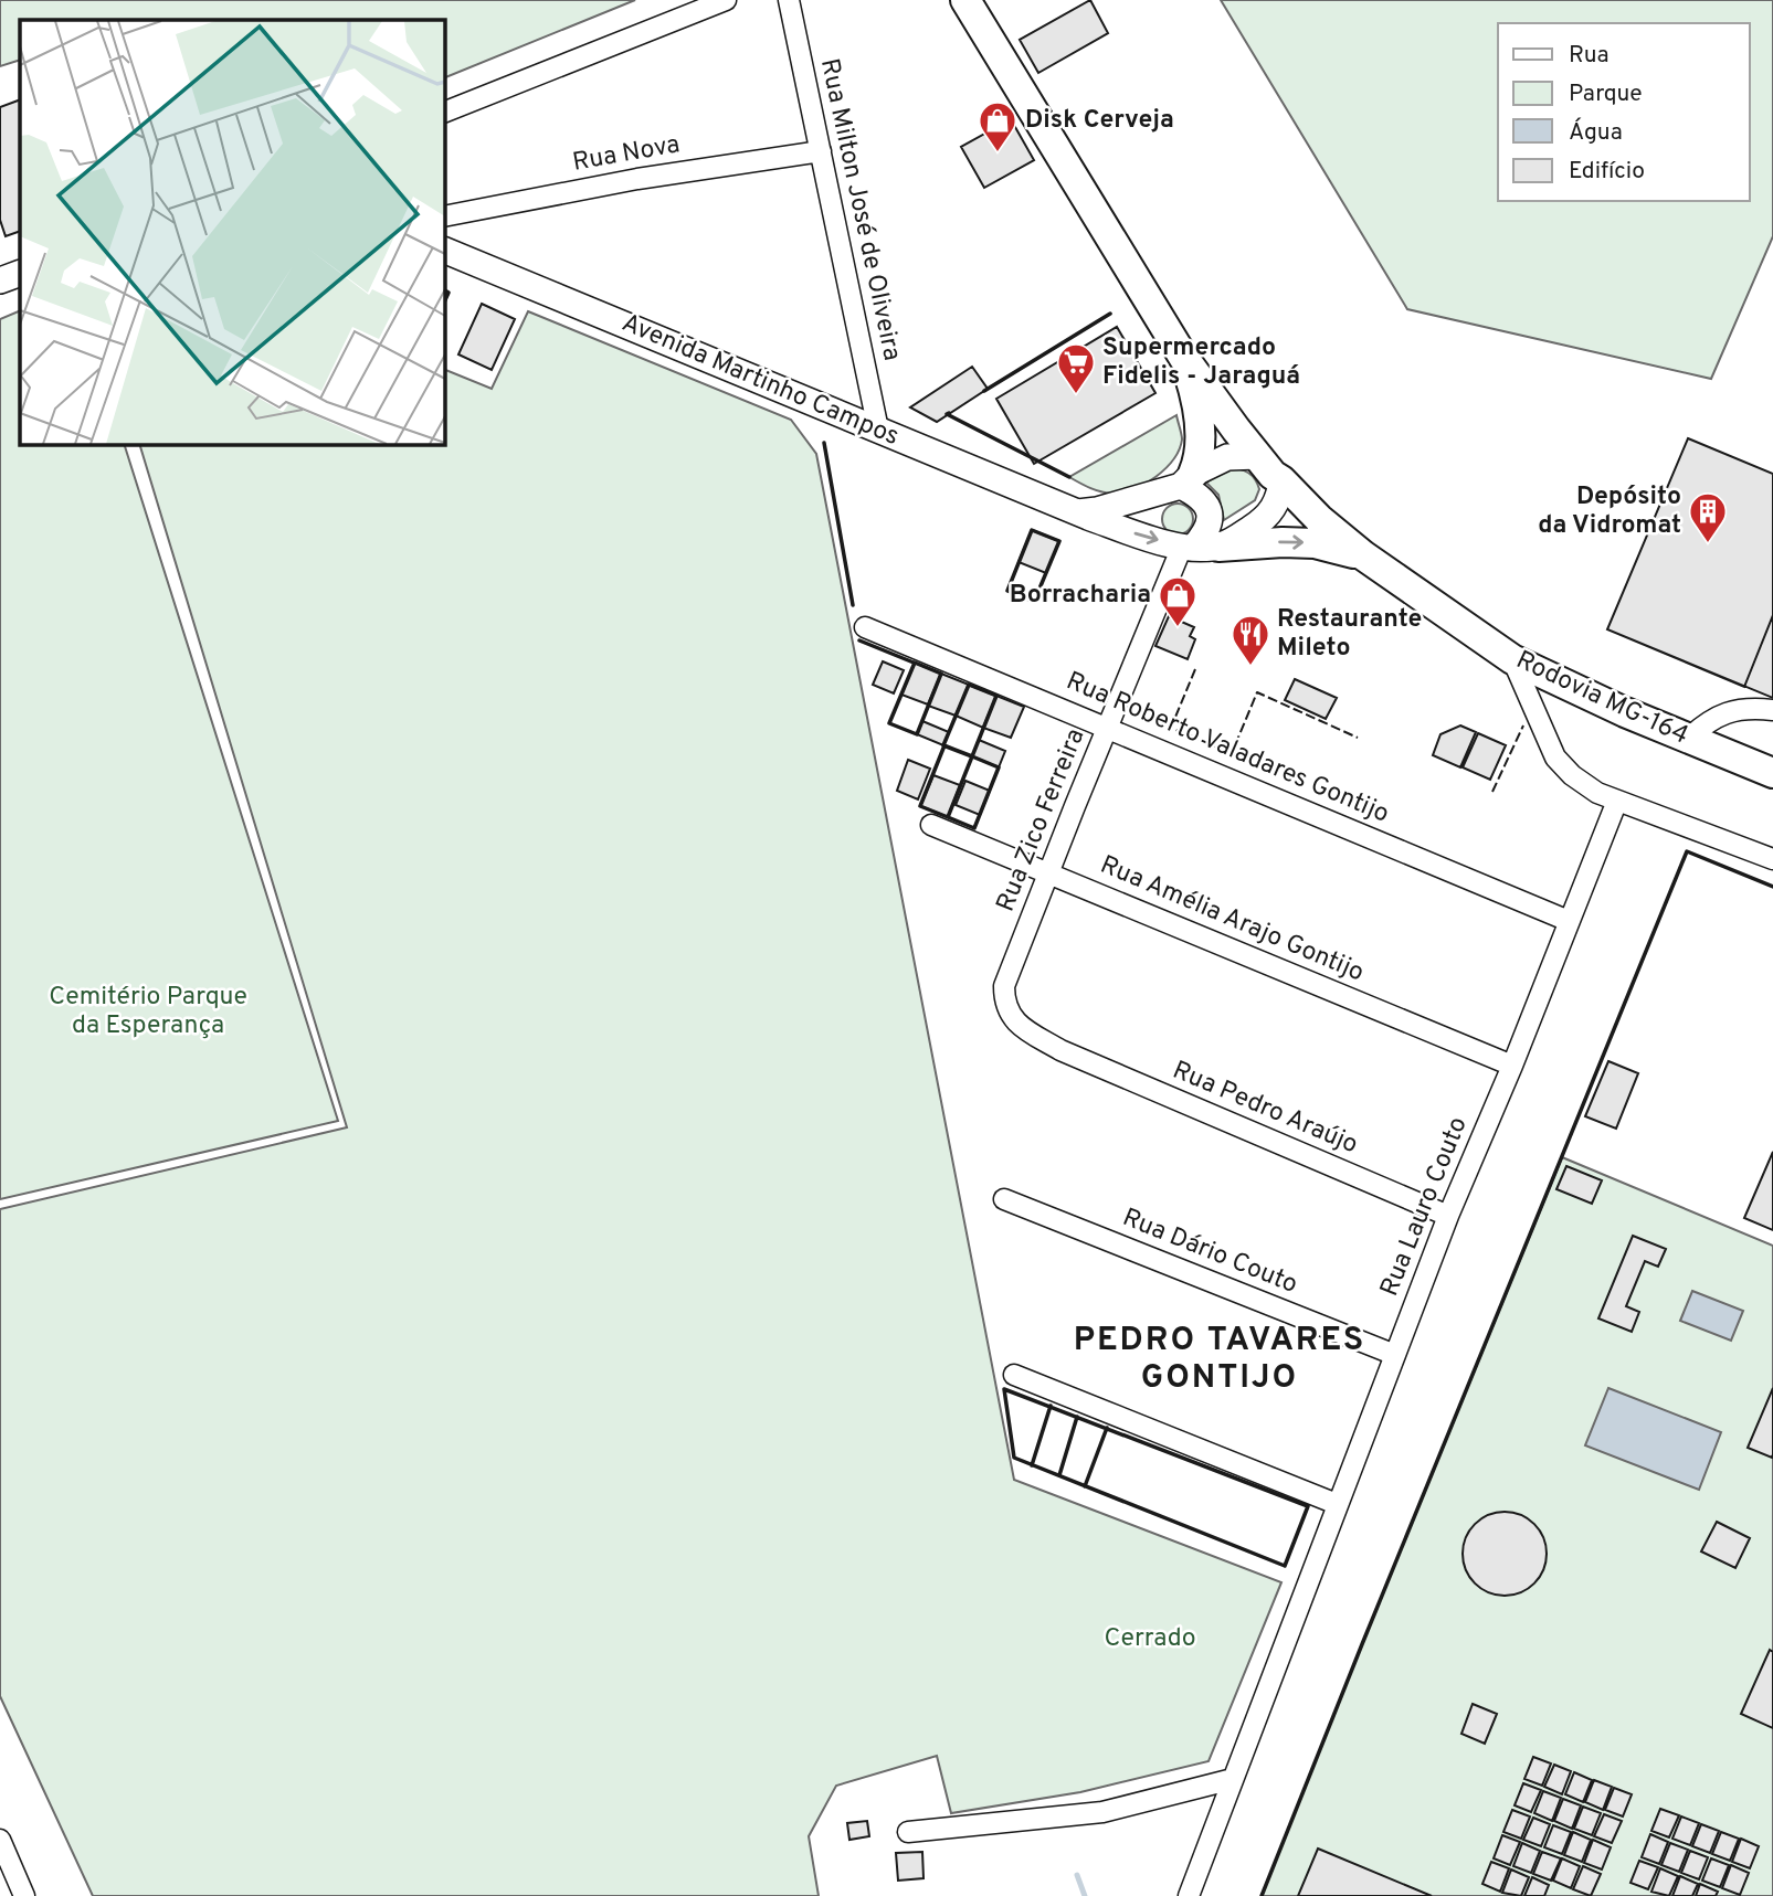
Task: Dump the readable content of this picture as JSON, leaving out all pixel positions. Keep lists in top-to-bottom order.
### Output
{
  "streets": {
    "main road": ["Avenida Martinho Campos", "Rodovia MG-164"],
    "street": [
      "Rua Nova",
      "Rua Milton José de Oliveira",
      "Rua Roberto Valadares Gontijo",
      "Rua Zico Ferreira",
      "Rua Amélia Arajo Gontijo",
      "Rua Pedro Araújo",
      "Rua Lauro Couto",
      "Rua Dário Couto"
    ]
  },
  "crossings": [
    ["Rua Nova", "Rua Milton José de Oliveira"],
    ["Rua Milton José de Oliveira", "Avenida Martinho Campos"],
    ["Avenida Martinho Campos", "Rua Zico Ferreira"],
    ["Rua Roberto Valadares Gontijo", "Rua Zico Ferreira"],
    ["Rua Roberto Valadares Gontijo", "Rua Lauro Couto"],
    ["Rua Zico Ferreira", "Rua Amélia Arajo Gontijo"],
    ["Rua Zico Ferreira", "Rua Pedro Araújo"],
    ["Rua Amélia Arajo Gontijo", "Rua Lauro Couto"],
    ["Rua Pedro Araújo", "Rua Lauro Couto"],
    ["Rua Lauro Couto", "Rua Dário Couto"]
  ],
  "districts": ["PEDRO TAVARES GONTIJO"],
  "parks": ["Cemitério Parque da Esperança", "Cerrado"],
  "places": {
    "shop": ["Disk Cerveja", "Borracharia"],
    "supermarket": ["Supermercado Fidelis - Jaraguá"],
    "building": ["Depósito da Vidromat"],
    "restaurant": ["Restaurante Mileto"]
  },
  "legend": [
    "Rua",
    "Parque",
    "Água",
    "Edifício"
  ]
}
